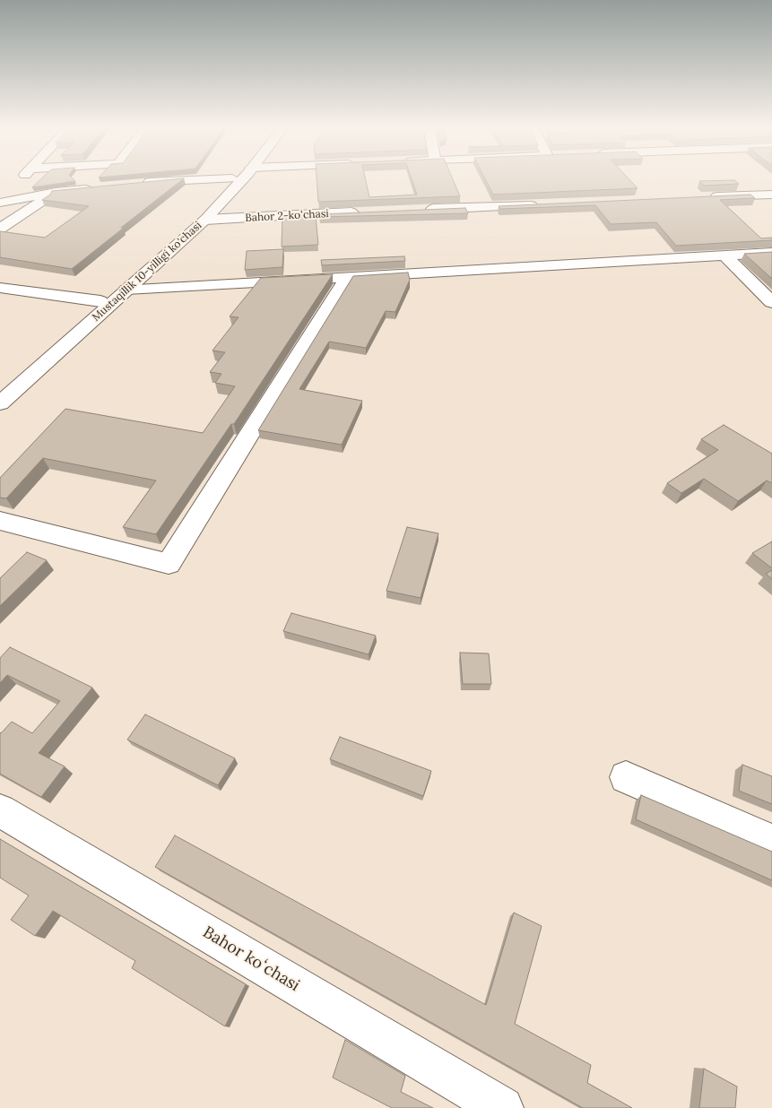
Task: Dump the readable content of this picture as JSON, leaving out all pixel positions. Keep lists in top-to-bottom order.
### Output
{
  "streets": {
    "street": ["Bahor 2-koʻchasi", "Mustaqillik 10-yilligi ko'chasi", "Bahor koʻchasi"]
  },
  "crossings": [
    ["Bahor 2-koʻchasi", "Mustaqillik 10-yilligi ko'chasi"]
  ]
}
